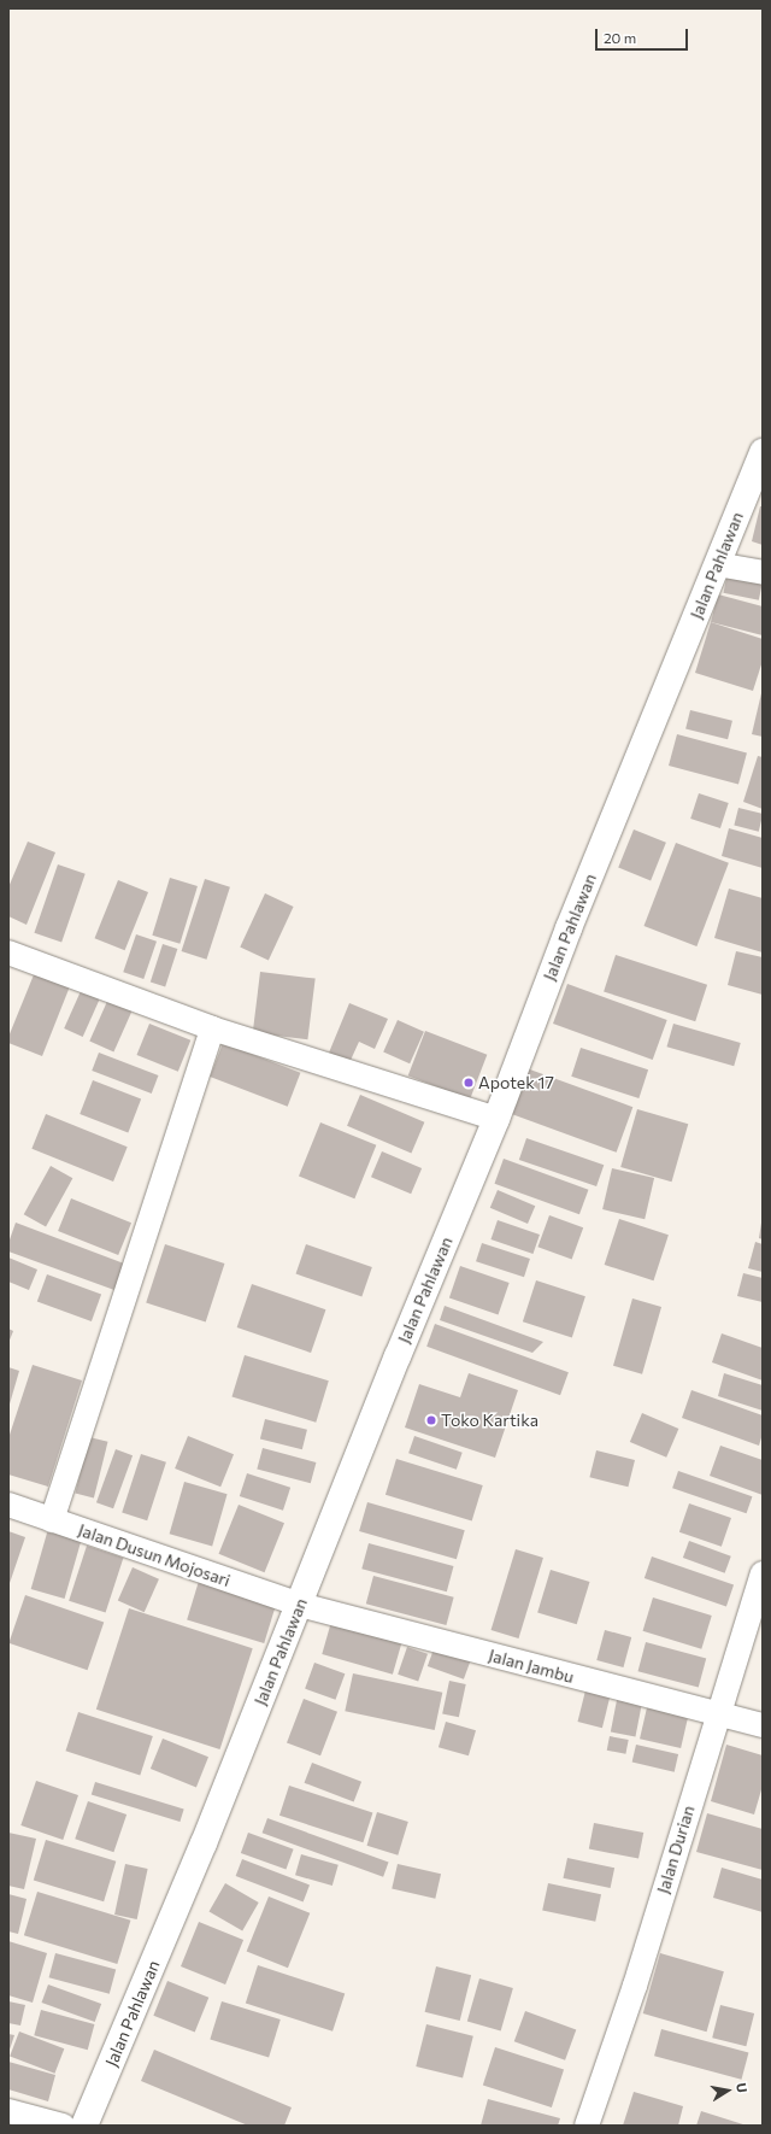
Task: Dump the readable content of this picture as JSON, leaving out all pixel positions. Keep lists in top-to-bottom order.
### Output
{
  "streets": {
    "main road": ["Jalan Pahlawan"],
    "street": ["Jalan Dusun Mojosari", "Jalan Jambu", "Jalan Durian"]
  },
  "crossings": [
    ["Jalan Pahlawan", "Jalan Dusun Mojosari"],
    ["Jalan Pahlawan", "Jalan Jambu"],
    ["Jalan Dusun Mojosari", "Jalan Jambu"],
    ["Jalan Jambu", "Jalan Durian"]
  ],
  "places": ["Apotek 17", "Toko Kartika"],
  "scale_bar": "20 m",
  "north": "right"
}
